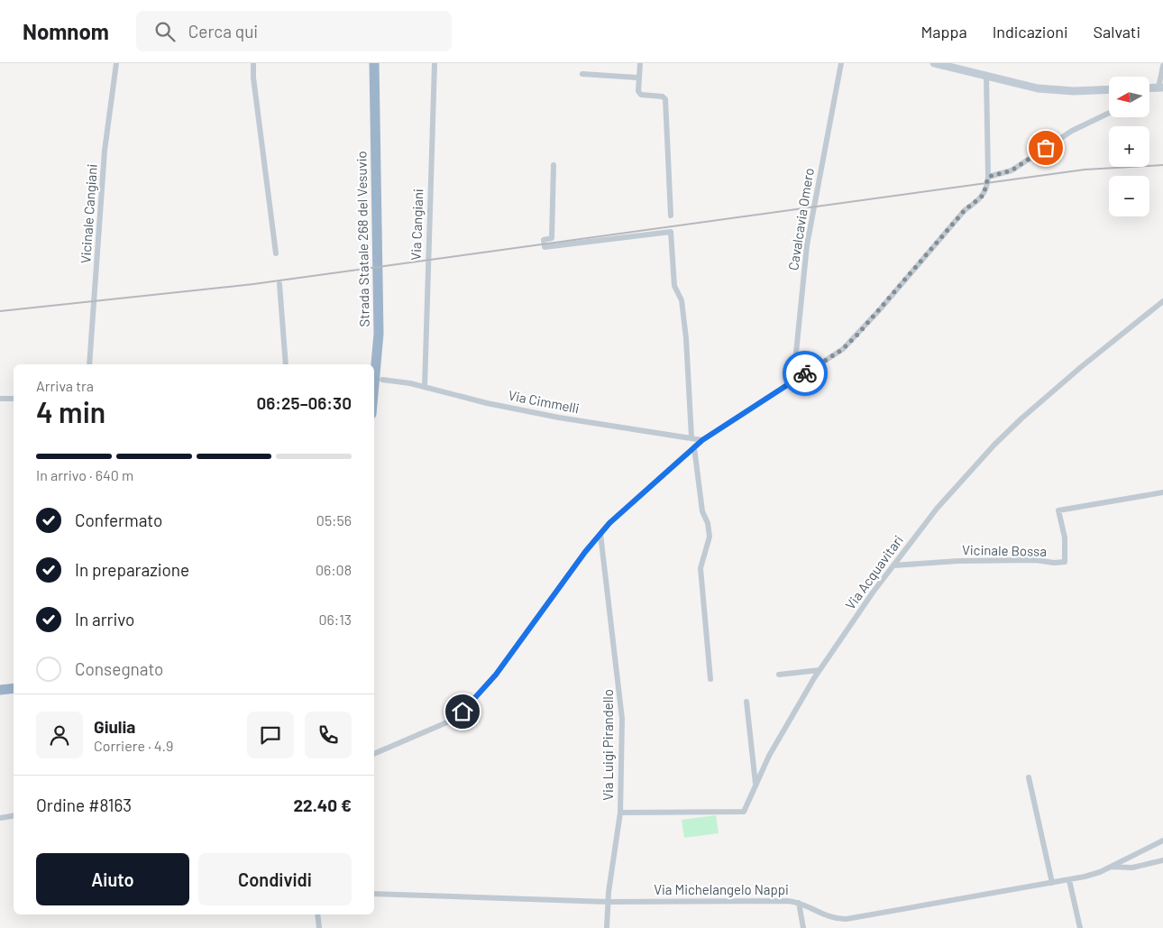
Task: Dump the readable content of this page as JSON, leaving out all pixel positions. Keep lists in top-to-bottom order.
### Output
{
  "streets": {
    "highway": ["Strada Statale 268 del Vesuvio"],
    "street": [
      "Vicinale Cangiani",
      "Cavalcavia Omero",
      "Via Cangiani",
      "Via Cimmelli",
      "Vicinale Bossa",
      "Via Acquavitari",
      "Via Luigi Pirandello",
      "Via Michelangelo Nappi"
    ]
  },
  "crossings": [
    ["Via Cangiani", "Via Cimmelli"],
    ["Vicinale Bossa", "Via Acquavitari"],
    ["Via Acquavitari", "Via Luigi Pirandello"],
    ["Via Luigi Pirandello", "Via Michelangelo Nappi"]
  ],
  "north": "left",
  "page": {
    "header": "Nomnom",
    "search": "Cerca qui",
    "nav": ["Mappa", "Indicazioni", "Salvati"],
    "map_buttons": ["+", "−"],
    "heading": ["4 min", "Arriva tra", "06:25–06:30"],
    "panel": [
      "Giulia",
      "Corriere · 4.9",
      "Ordine #8163",
      "22.40 €"
    ],
    "bar": "In arrivo · 640 m",
    "list": [
      ["Confermato", "05:56"],
      ["In preparazione", "06:08"],
      ["In arrivo", "06:13"],
      "Consegnato"
    ],
    "buttons": ["Aiuto", "Condividi"]
  }
}
